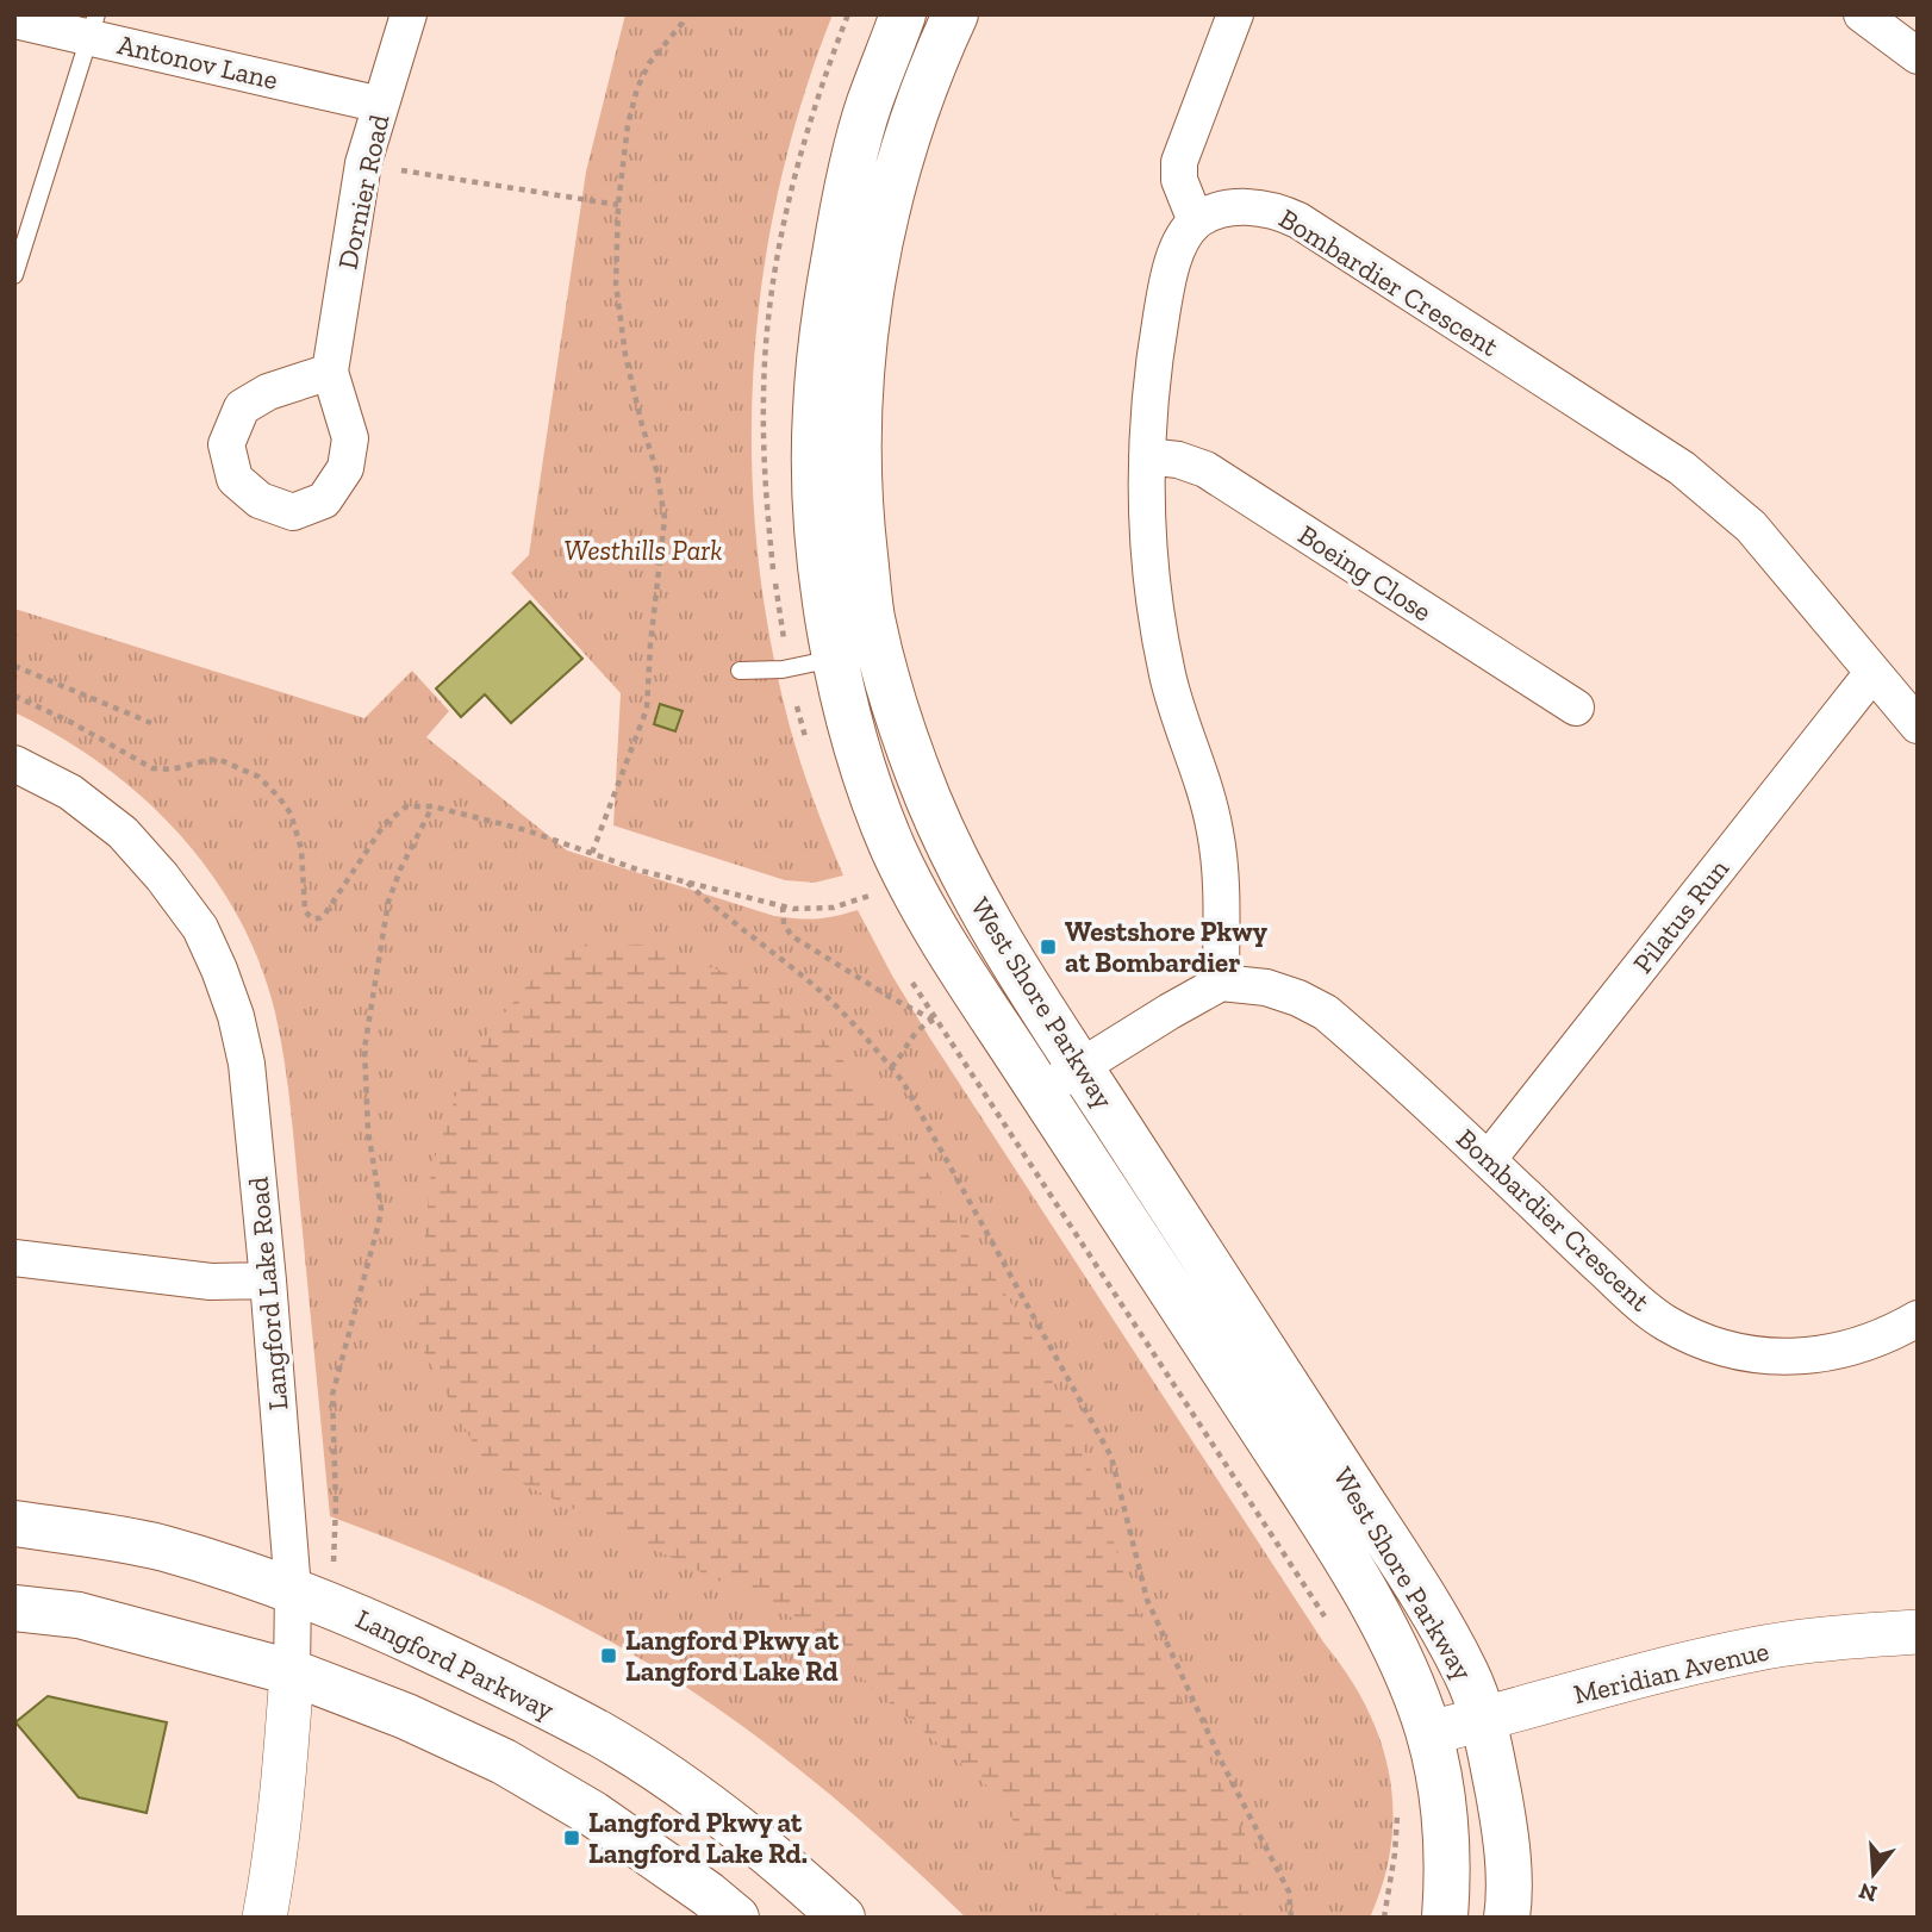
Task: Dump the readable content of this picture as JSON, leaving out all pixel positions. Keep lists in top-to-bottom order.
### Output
{
  "streets": {
    "main road": ["West Shore Parkway", "Langford Parkway"],
    "street": [
      "Antonov Lane",
      "Dornier Road",
      "Bombardier Crescent",
      "Boeing Close",
      "Pilatus Run",
      "Langford Lake Road",
      "Meridian Avenue"
    ]
  },
  "crossings": [
    ["Antonov Lane", "Dornier Road"],
    ["Bombardier Crescent", "Pilatus Run"],
    ["West Shore Parkway", "Meridian Avenue"],
    ["Langford Lake Road", "Langford Parkway"]
  ],
  "parks": ["Westhills Park"],
  "places": {
    "transit": ["Westshore Pkwy at Bombardier", "Langford Pkwy at Langford Lake Rd", "Langford Pkwy at Langford Lake Rd."]
  },
  "north": "bottom"
}
